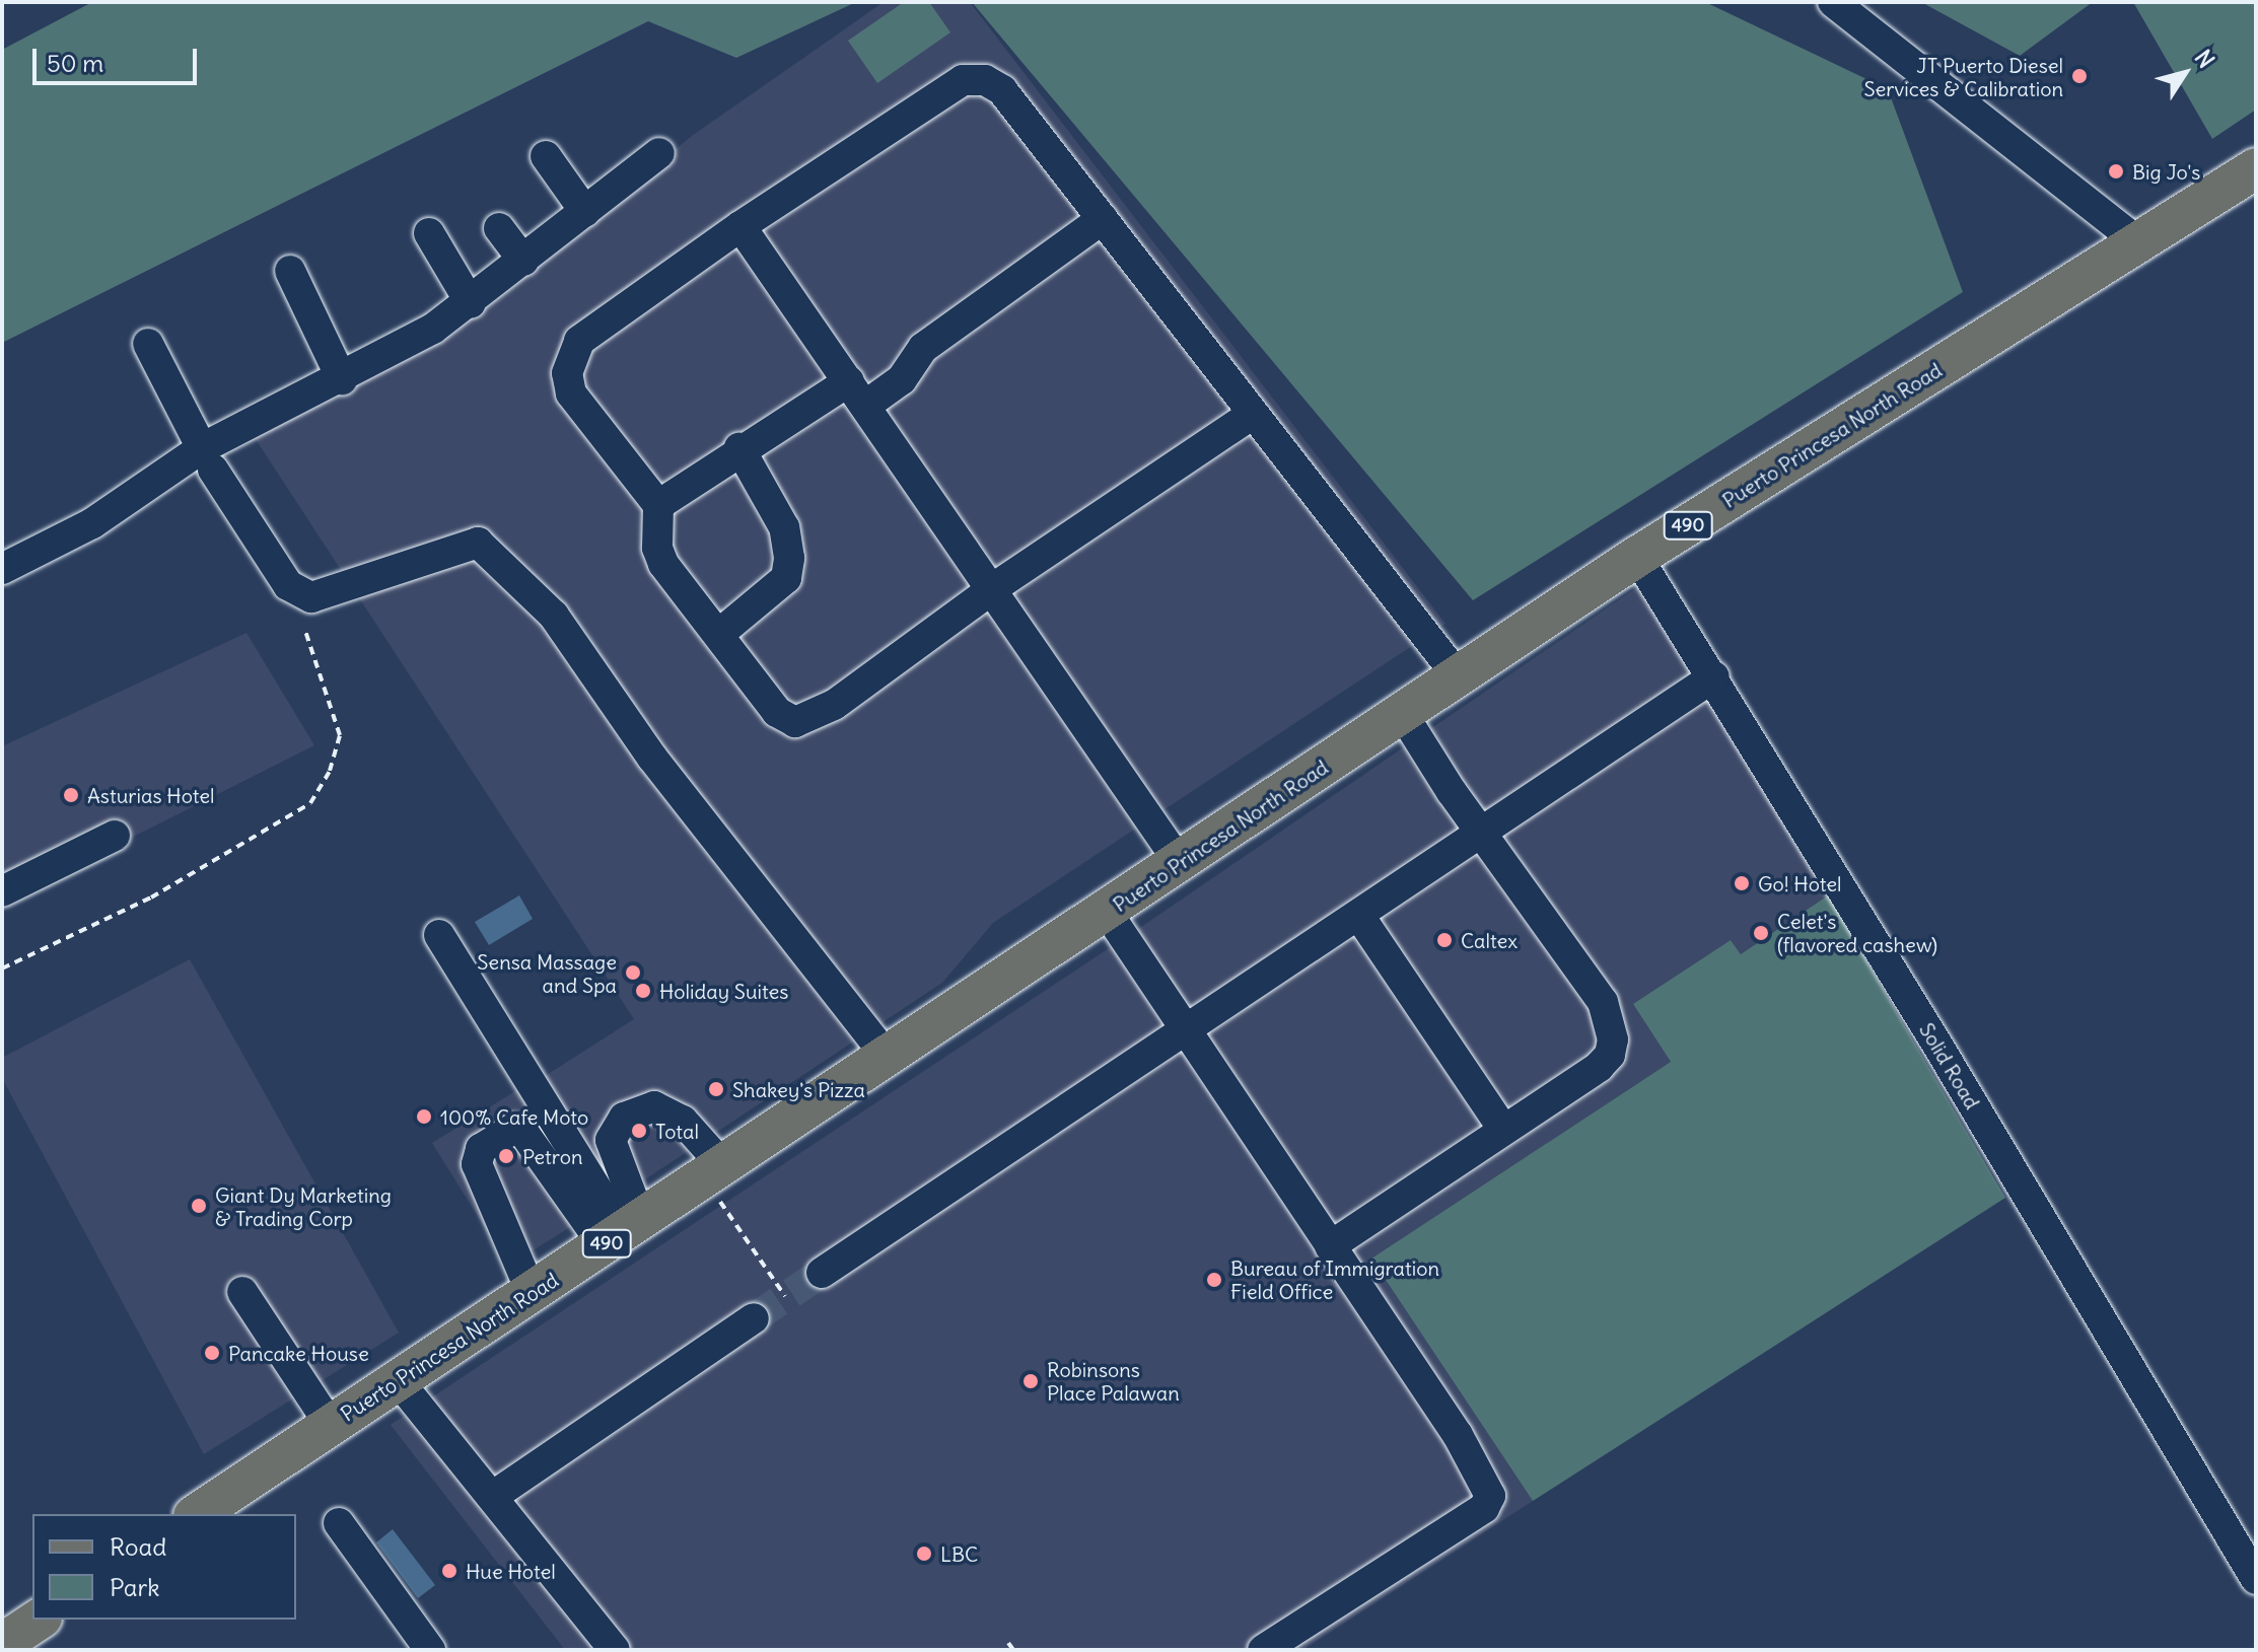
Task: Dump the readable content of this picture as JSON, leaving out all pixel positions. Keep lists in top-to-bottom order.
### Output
{
  "streets": {
    "main road": ["Puerto Princesa North Road", "490"],
    "street": ["Solid Road"]
  },
  "crossings": [
    ["Puerto Princesa North Road", "Solid Road"]
  ],
  "places": [
    "JT Puerto Diesel Services & Calibration",
    "Big Jo's",
    "Asturias Hotel",
    "Go! Hotel",
    "Celet's (flavored cashew)",
    "Caltex",
    "Sensa Massage and Spa",
    "Holiday Suites",
    "Shakey's Pizza",
    "100% Cafe Moto",
    "Total",
    "Petron",
    "Giant Dy Marketing & Trading Corp",
    "Bureau of Immigration Field Office",
    "Pancake House",
    "Robinsons Place Palawan",
    "LBC",
    "Hue Hotel"
  ],
  "legend": ["Road", "Park"],
  "scale_bar": "50 m",
  "north": "top right"
}
